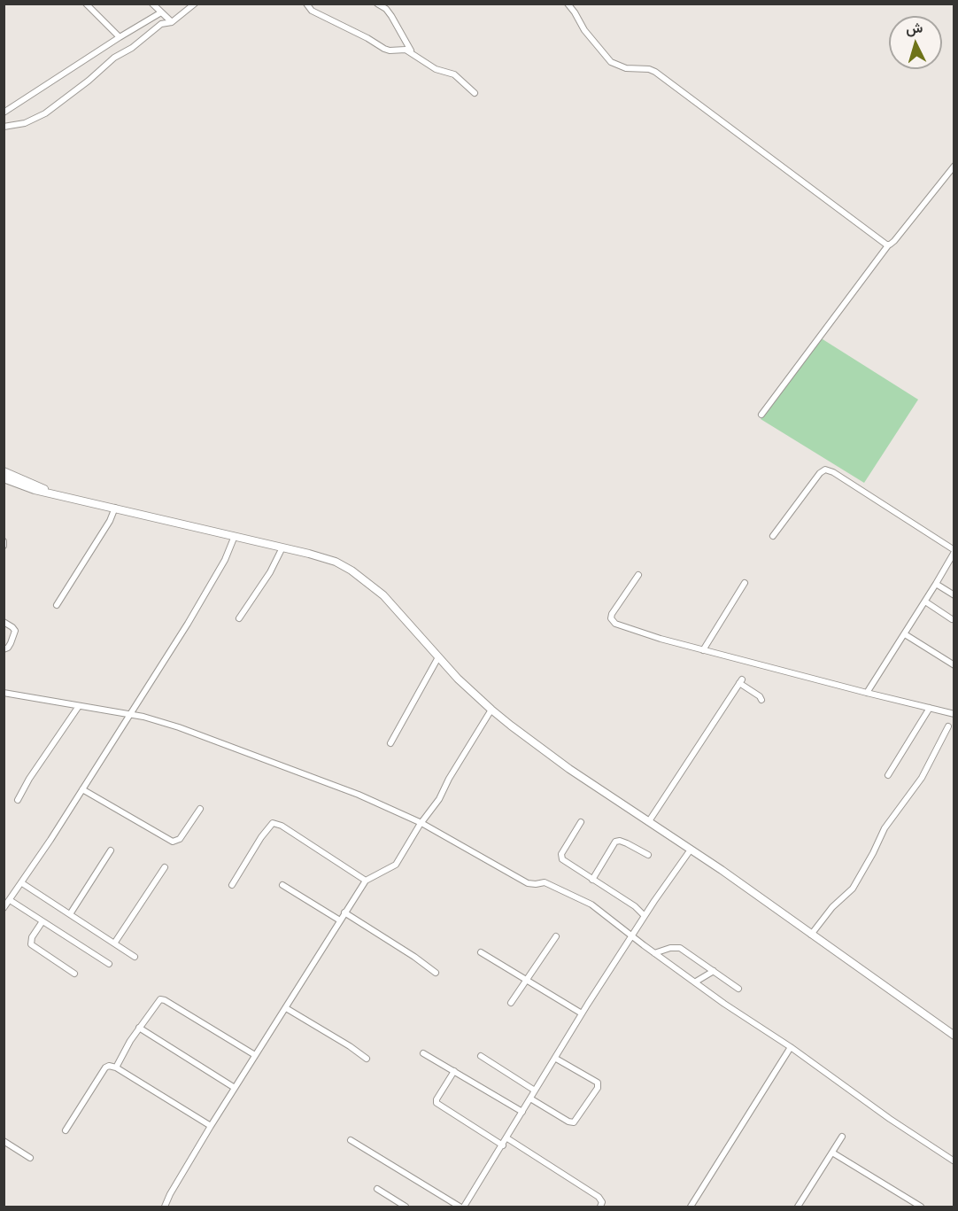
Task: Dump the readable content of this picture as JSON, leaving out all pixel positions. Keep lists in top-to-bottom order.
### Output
{
  "north": "top"
}
